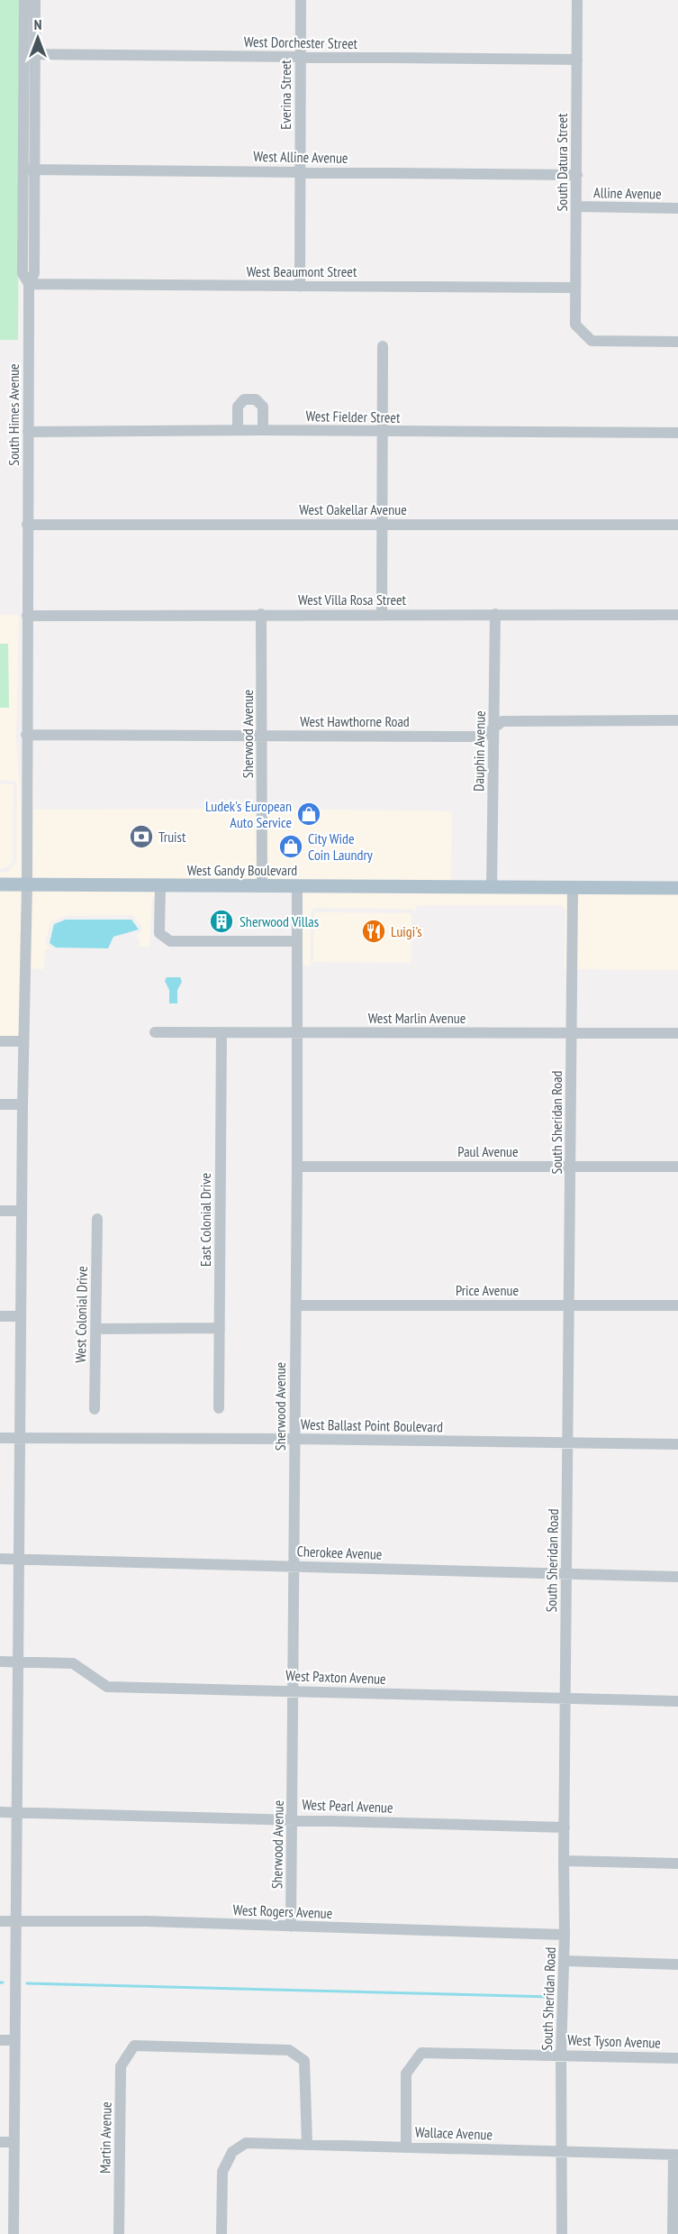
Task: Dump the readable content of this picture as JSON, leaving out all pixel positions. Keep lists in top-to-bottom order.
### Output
{
  "streets": {
    "main road": ["West Gandy Boulevard"],
    "street": [
      "West Dorchester Street",
      "Everina Street",
      "West Alline Avenue",
      "South Datura Street",
      "Alline Avenue",
      "West Beaumont Street",
      "South Himes Avenue",
      "West Fielder Street",
      "West Oakellar Avenue",
      "West Villa Rosa Street",
      "West Hawthorne Road",
      "Sherwood Avenue",
      "Dauphin Avenue",
      "West Marlin Avenue",
      "South Sheridan Road",
      "Paul Avenue",
      "East Colonial Drive",
      "Price Avenue",
      "West Colonial Drive",
      "West Ballast Point Boulevard",
      "Cherokee Avenue",
      "West Paxton Avenue",
      "West Pearl Avenue",
      "West Rogers Avenue",
      "West Tyson Avenue",
      "Wallace Avenue",
      "Martin Avenue"
    ]
  },
  "crossings": [
    ["West Dorchester Street", "Everina Street"],
    ["West Dorchester Street", "South Datura Street"],
    ["West Dorchester Street", "South Himes Avenue"],
    ["Everina Street", "West Alline Avenue"],
    ["Everina Street", "West Beaumont Street"],
    ["West Alline Avenue", "South Datura Street"],
    ["West Alline Avenue", "South Himes Avenue"],
    ["South Datura Street", "Alline Avenue"],
    ["South Datura Street", "West Beaumont Street"],
    ["West Beaumont Street", "South Himes Avenue"],
    ["South Himes Avenue", "West Fielder Street"],
    ["South Himes Avenue", "West Oakellar Avenue"],
    ["South Himes Avenue", "West Villa Rosa Street"],
    ["South Himes Avenue", "West Hawthorne Road"],
    ["South Himes Avenue", "West Gandy Boulevard"],
    ["South Himes Avenue", "West Ballast Point Boulevard"],
    ["South Himes Avenue", "Cherokee Avenue"],
    ["South Himes Avenue", "West Paxton Avenue"],
    ["South Himes Avenue", "West Pearl Avenue"],
    ["South Himes Avenue", "West Rogers Avenue"],
    ["West Villa Rosa Street", "Sherwood Avenue"],
    ["West Villa Rosa Street", "Dauphin Avenue"],
    ["West Hawthorne Road", "Sherwood Avenue"],
    ["West Hawthorne Road", "Dauphin Avenue"],
    ["Sherwood Avenue", "West Gandy Boulevard"],
    ["Sherwood Avenue", "West Marlin Avenue"],
    ["Sherwood Avenue", "Paul Avenue"],
    ["Sherwood Avenue", "Price Avenue"],
    ["Sherwood Avenue", "West Ballast Point Boulevard"],
    ["Sherwood Avenue", "Cherokee Avenue"],
    ["Sherwood Avenue", "West Paxton Avenue"],
    ["Sherwood Avenue", "West Pearl Avenue"],
    ["Sherwood Avenue", "West Rogers Avenue"],
    ["Dauphin Avenue", "West Gandy Boulevard"],
    ["West Gandy Boulevard", "South Sheridan Road"],
    ["West Marlin Avenue", "South Sheridan Road"],
    ["West Marlin Avenue", "East Colonial Drive"],
    ["South Sheridan Road", "Paul Avenue"],
    ["South Sheridan Road", "Price Avenue"],
    ["South Sheridan Road", "West Ballast Point Boulevard"],
    ["South Sheridan Road", "Cherokee Avenue"],
    ["South Sheridan Road", "West Paxton Avenue"],
    ["South Sheridan Road", "West Pearl Avenue"],
    ["South Sheridan Road", "West Rogers Avenue"],
    ["South Sheridan Road", "West Tyson Avenue"],
    ["South Sheridan Road", "Wallace Avenue"],
    ["West Tyson Avenue", "Wallace Avenue"],
    ["Wallace Avenue", "Martin Avenue"]
  ],
  "places": {
    "shop": ["Ludek's European Auto Service", "City Wide Coin Laundry"],
    "bank": ["Truist"],
    "building": ["Sherwood Villas"],
    "restaurant": ["Luigi's"]
  },
  "north": "top"
}
